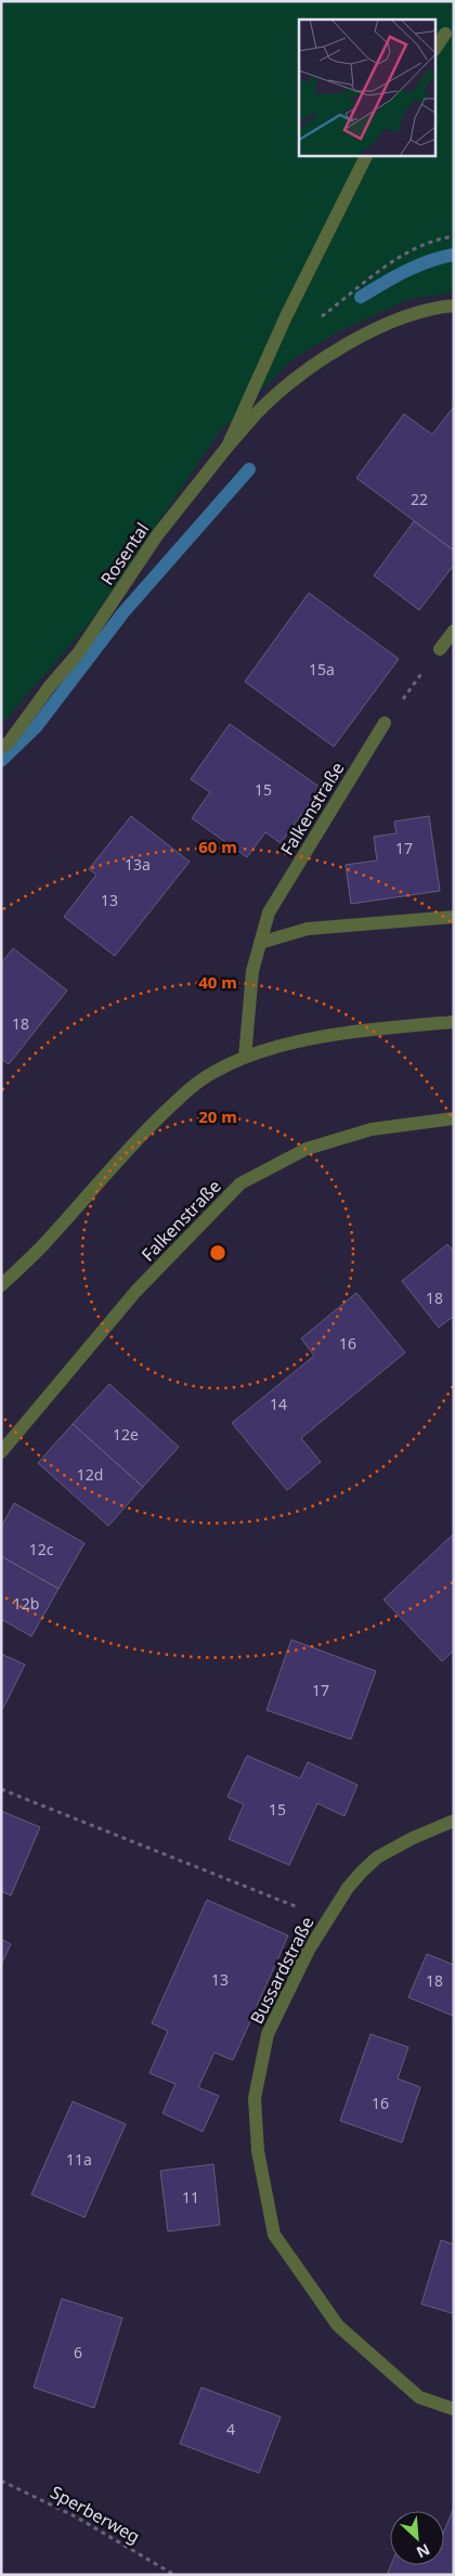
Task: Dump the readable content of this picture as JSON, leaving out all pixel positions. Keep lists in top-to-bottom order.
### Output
{
  "streets": {
    "street": ["Rosental", "Falkenstraße", "Bussardstraße"],
    "path": ["Sperberweg"]
  },
  "house_numbers": [
    "22",
    "15a",
    "15",
    "17",
    "13a",
    "13",
    "18",
    "18",
    "16",
    "14",
    "12e",
    "12d",
    "12c",
    "12b",
    "17",
    "15",
    "13",
    "18",
    "16",
    "11a",
    "11",
    "6",
    "4"
  ],
  "north": "bottom right",
  "rings": ["60 m", "40 m", "20 m"]
}
